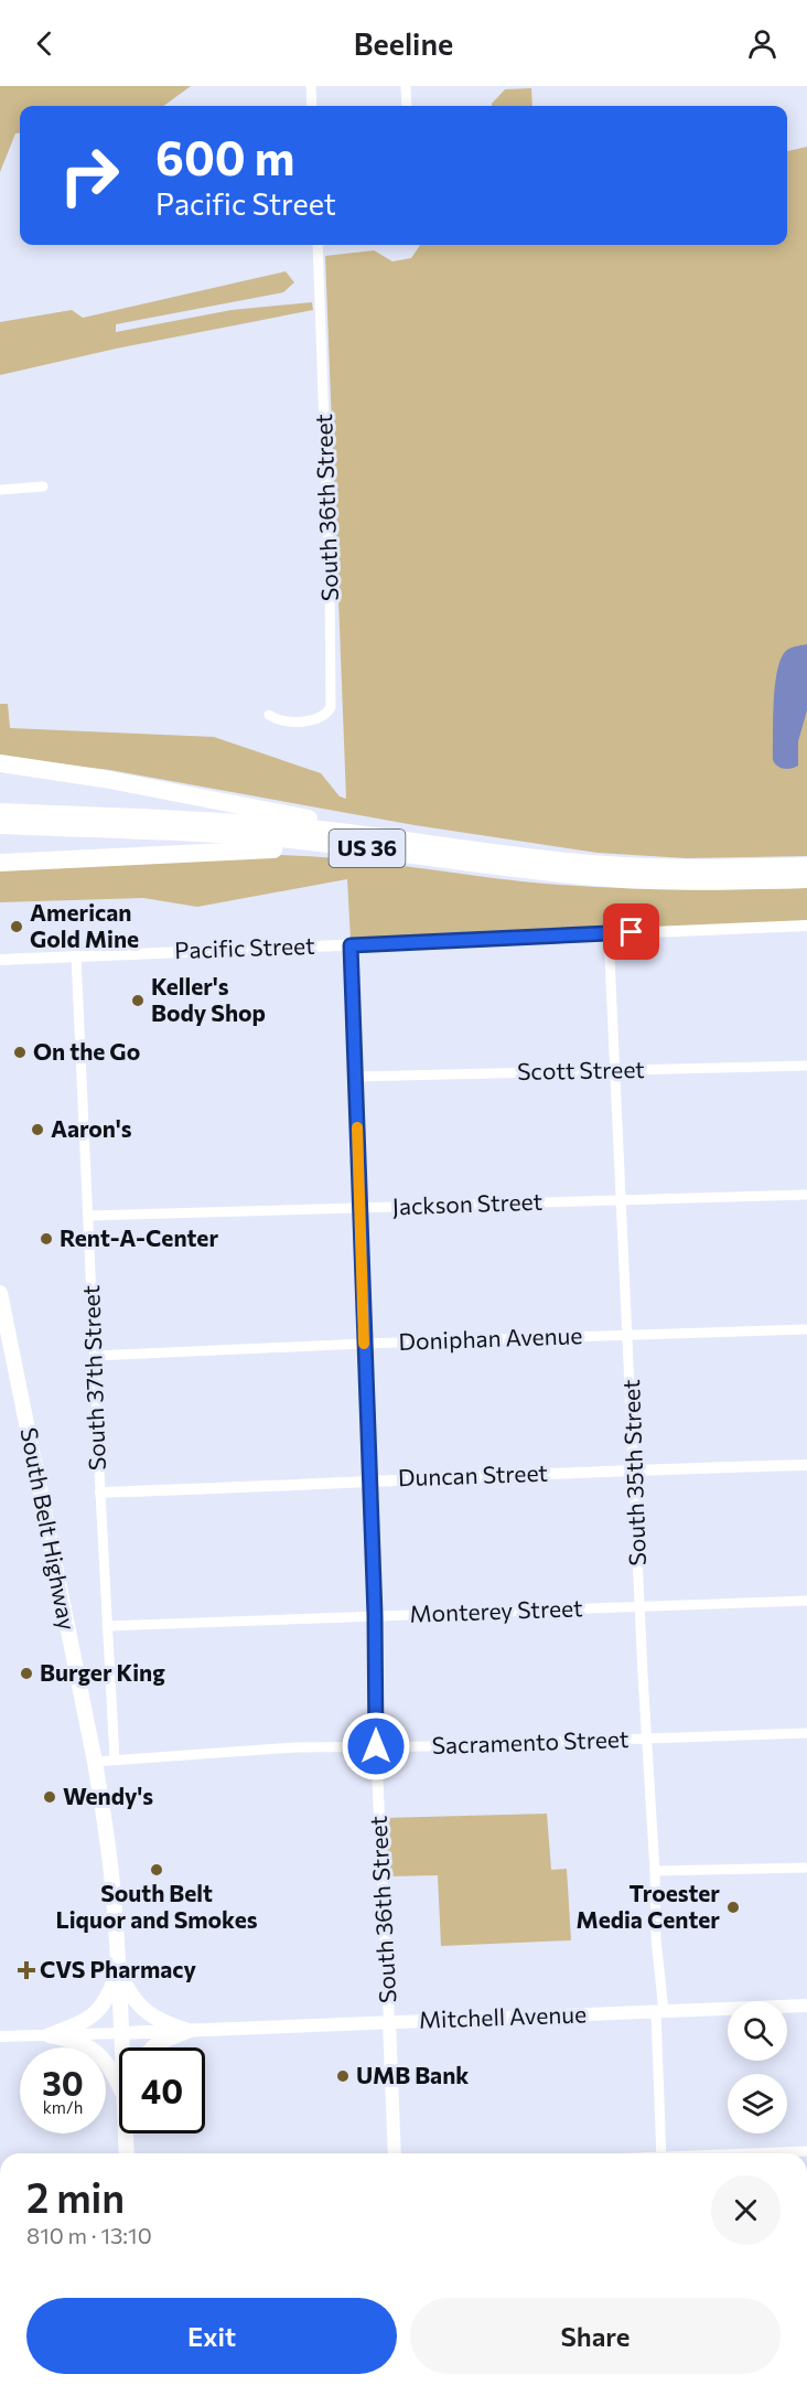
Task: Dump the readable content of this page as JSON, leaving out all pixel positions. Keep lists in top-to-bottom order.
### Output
{
  "streets": {
    "highway": ["US 36"],
    "main road": ["South 36th Street", "South Belt Highway", "Mitchell Avenue"],
    "street": [
      "Pacific Street",
      "Scott Street",
      "Jackson Street",
      "Doniphan Avenue",
      "South 37th Street",
      "South 35th Street",
      "Duncan Street",
      "Monterey Street",
      "Sacramento Street"
    ]
  },
  "crossings": [
    ["South 36th Street", "Pacific Street"],
    ["South 36th Street", "Scott Street"],
    ["South 36th Street", "Jackson Street"],
    ["South 36th Street", "Doniphan Avenue"],
    ["South 36th Street", "Duncan Street"],
    ["South 36th Street", "Monterey Street"],
    ["South 36th Street", "Sacramento Street"],
    ["South 36th Street", "Mitchell Avenue"],
    ["Pacific Street", "South 37th Street"],
    ["Pacific Street", "South 35th Street"],
    ["Scott Street", "South 35th Street"],
    ["Jackson Street", "South 37th Street"],
    ["Jackson Street", "South 35th Street"],
    ["Doniphan Avenue", "South 37th Street"],
    ["Doniphan Avenue", "South 35th Street"],
    ["South 37th Street", "Duncan Street"],
    ["South 37th Street", "Monterey Street"],
    ["South 37th Street", "Sacramento Street"],
    ["South 35th Street", "Duncan Street"],
    ["South 35th Street", "Monterey Street"],
    ["South 35th Street", "Sacramento Street"],
    ["South 35th Street", "Mitchell Avenue"],
    ["South Belt Highway", "Sacramento Street"],
    ["South Belt Highway", "Mitchell Avenue"]
  ],
  "places": {
    "other": [
      "American Gold Mine",
      "Keller's Body Shop",
      "On the Go",
      "Aaron's",
      "Rent-A-Center",
      "Burger King",
      "Wendy's",
      "South Belt Liquor and Smokes",
      "Troester Media Center",
      "UMB Bank"
    ],
    "health": ["CVS Pharmacy"]
  },
  "page": {
    "header": "Beeline",
    "turn": ["600 m", "Pacific Street"],
    "speed": "30 km/h",
    "limit": "40",
    "heading": ["2 min", "810 m · 13:10"],
    "buttons": ["Exit", "Share"]
  }
}
